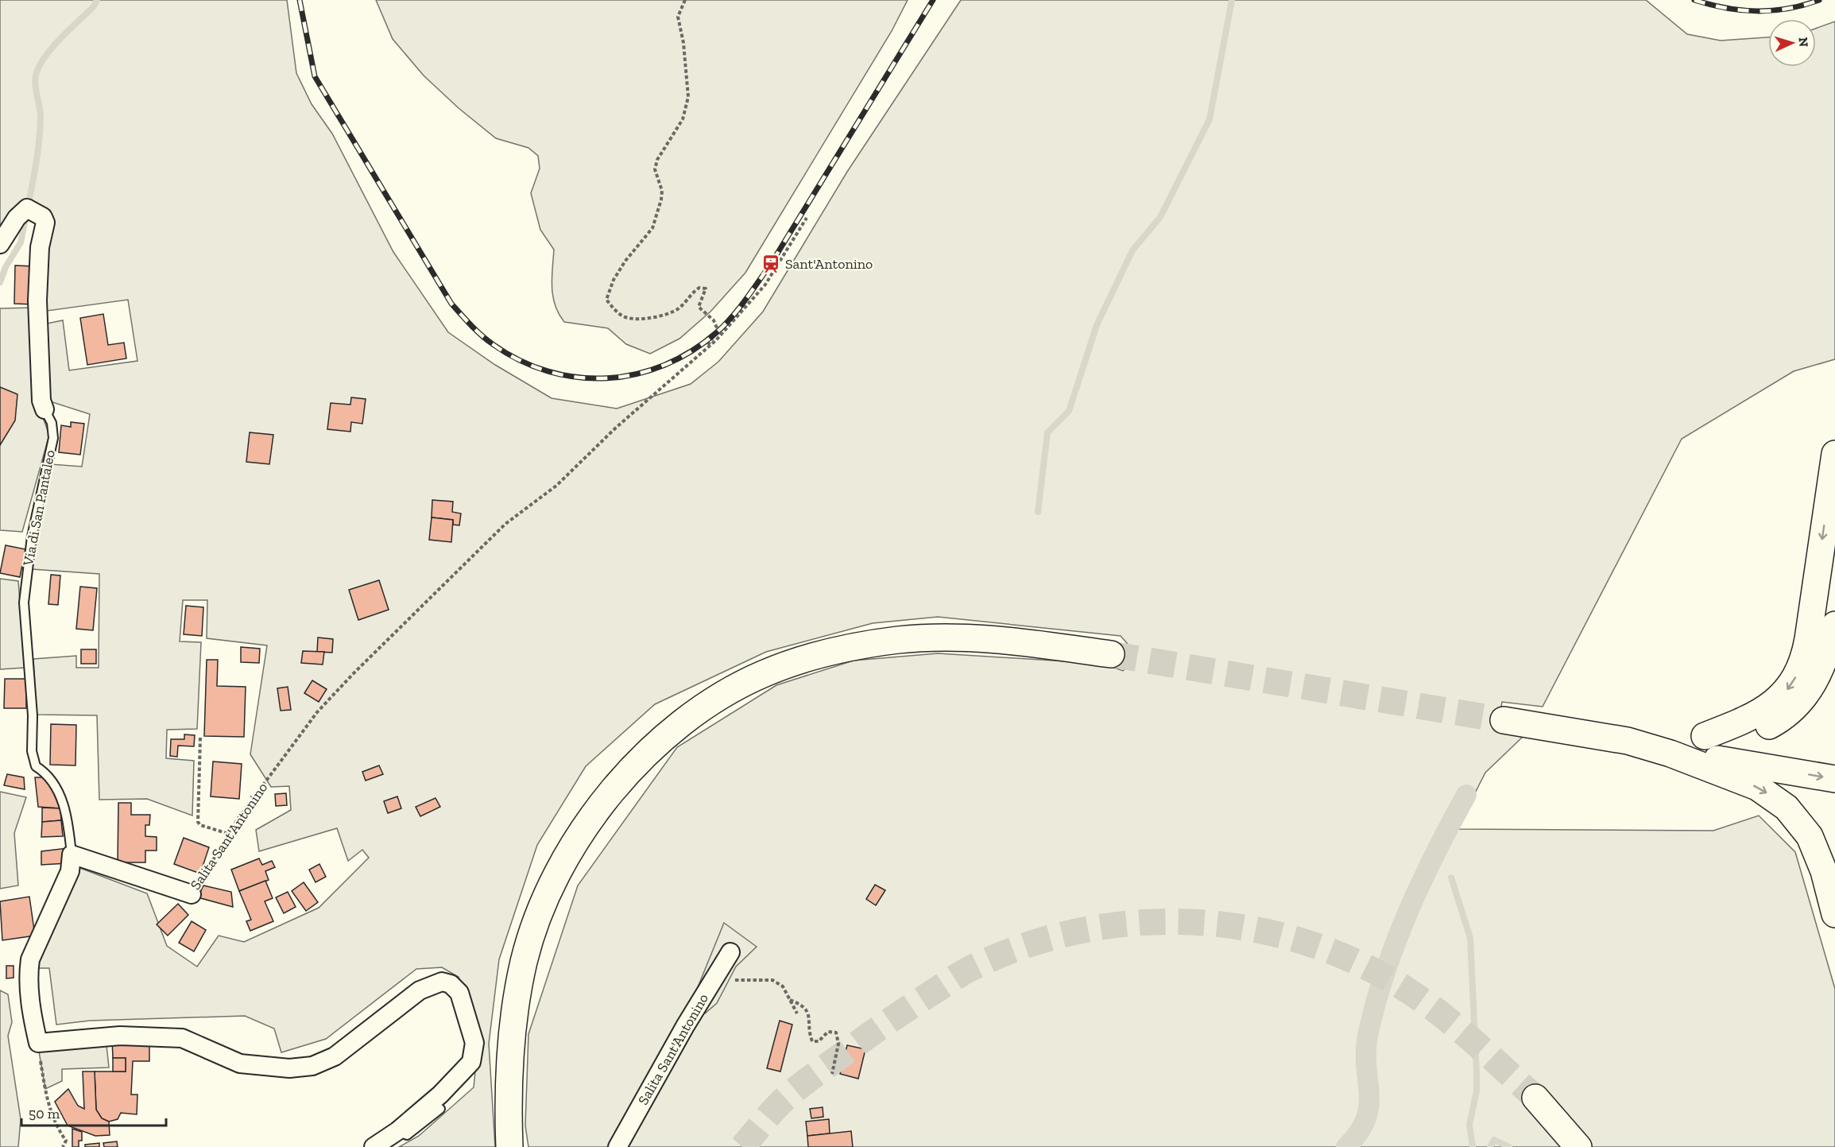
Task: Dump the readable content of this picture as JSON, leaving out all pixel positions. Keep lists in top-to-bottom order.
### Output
{
  "streets": {
    "street": ["Via di San Pantaleo", "Salita Sant'Antonino"]
  },
  "crossings": [
    ["Via di San Pantaleo", "Salita Sant'Antonino"]
  ],
  "places": {
    "station": ["Sant'Antonino"]
  },
  "scale_bar": "50 m",
  "north": "right"
}
